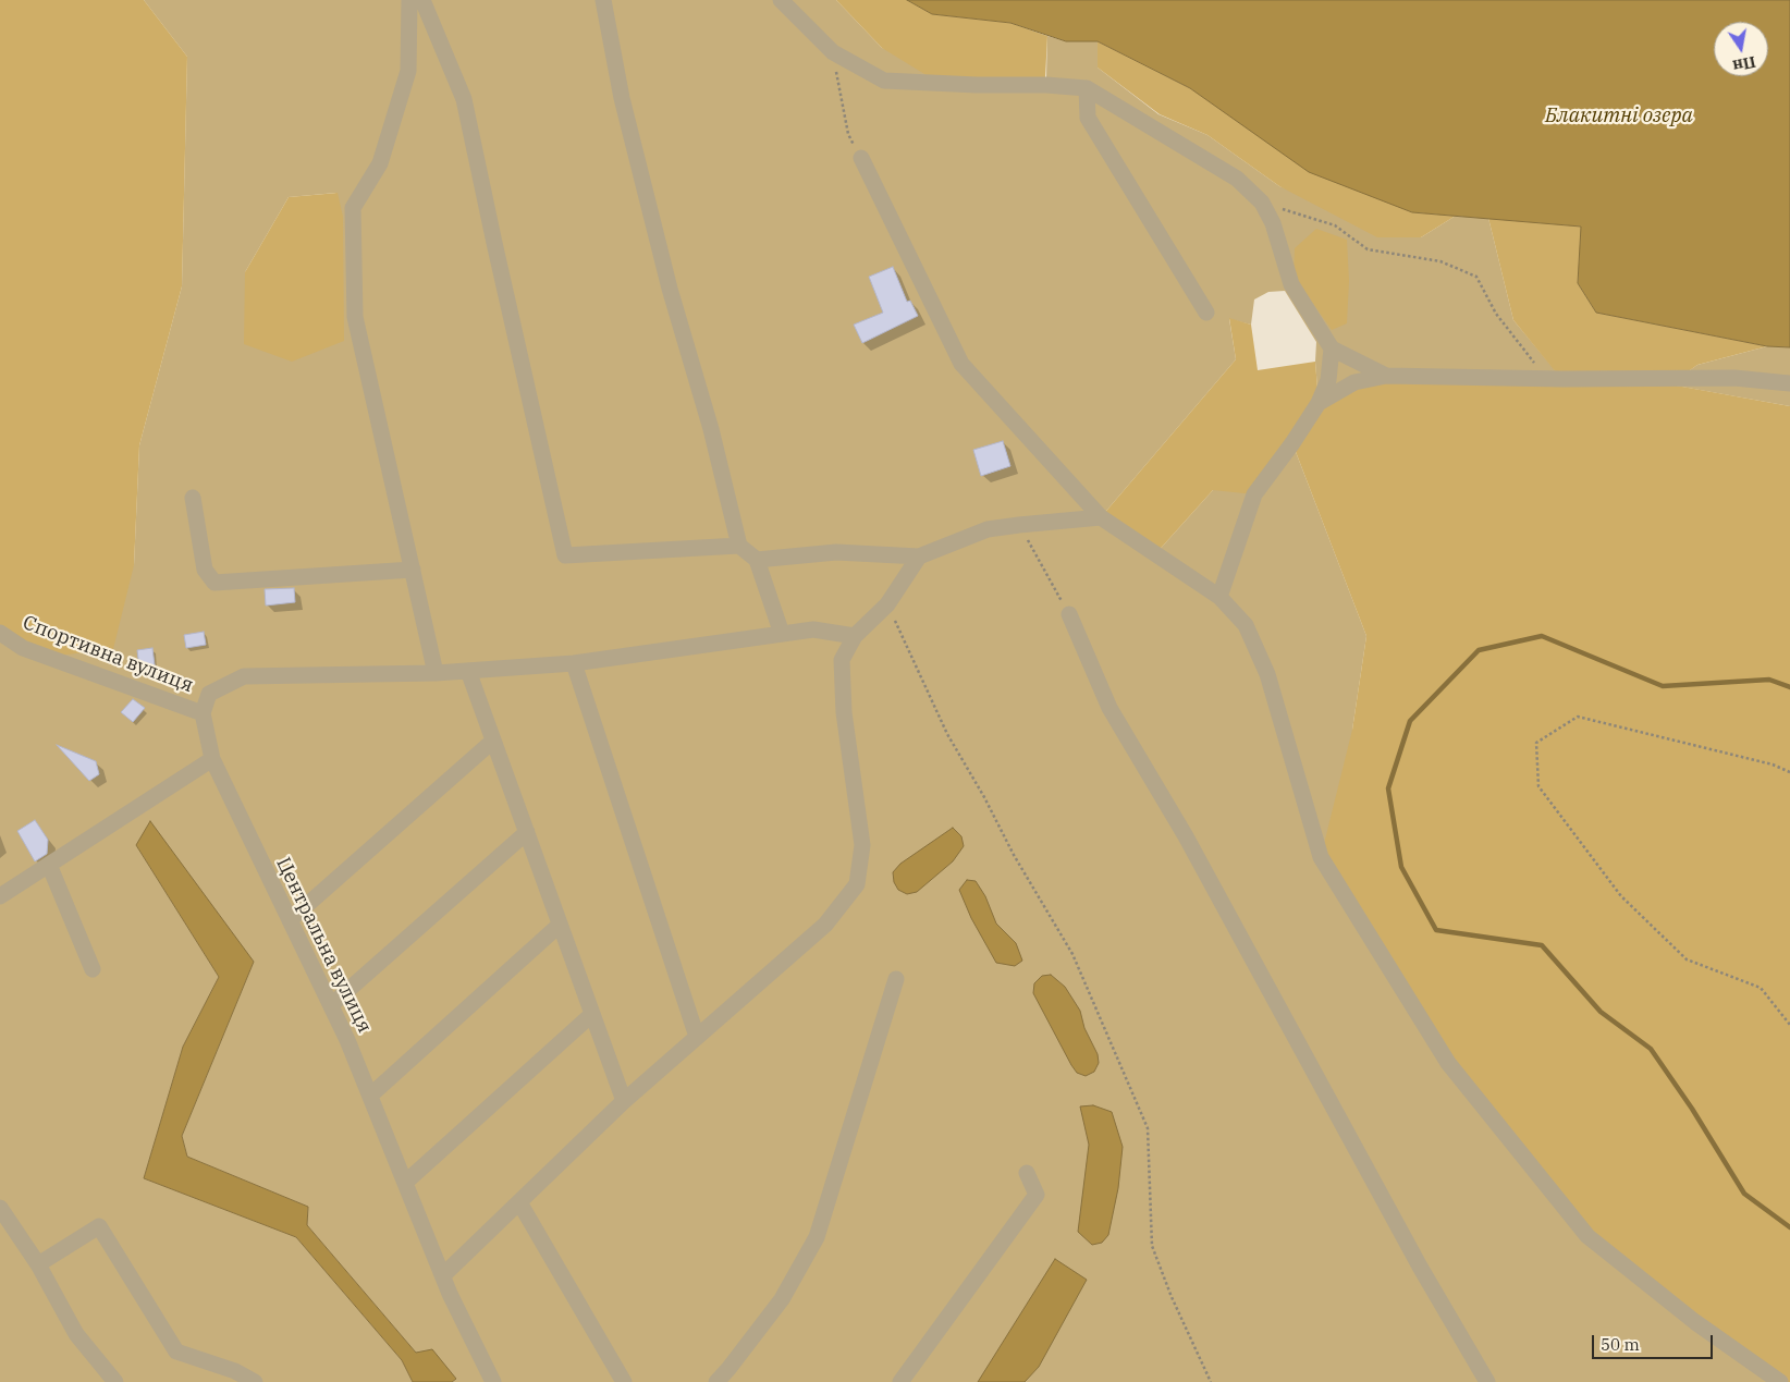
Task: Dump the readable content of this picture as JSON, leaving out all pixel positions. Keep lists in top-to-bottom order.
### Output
{
  "streets": {
    "street": ["Спортивна вулиця", "Центральна вулиця"]
  },
  "crossings": [
    ["Спортивна вулиця", "Центральна вулиця"]
  ],
  "water": ["Блакитні озера"],
  "scale_bar": "50 m",
  "north": "bottom"
}
